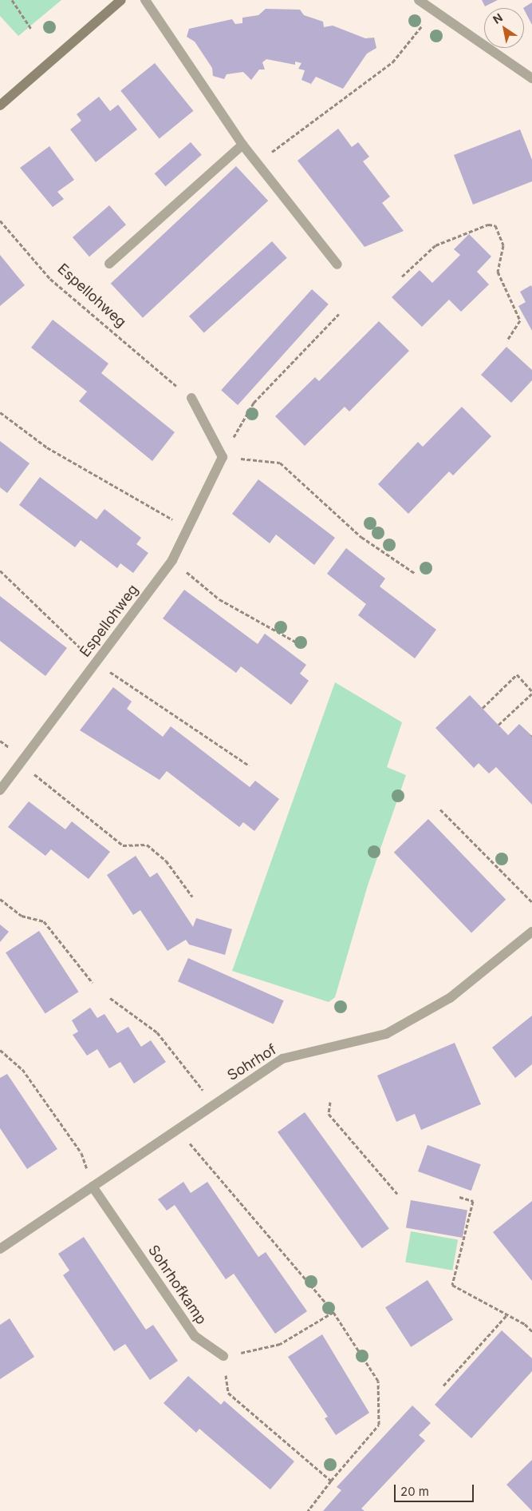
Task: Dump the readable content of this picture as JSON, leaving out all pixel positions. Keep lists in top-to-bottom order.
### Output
{
  "streets": {
    "street": ["Espellohweg", "Sohrhof", "Sohrhofkamp"]
  },
  "crossings": [
    ["Sohrhof", "Sohrhofkamp"]
  ],
  "scale_bar": "20 m",
  "north": "top left"
}
